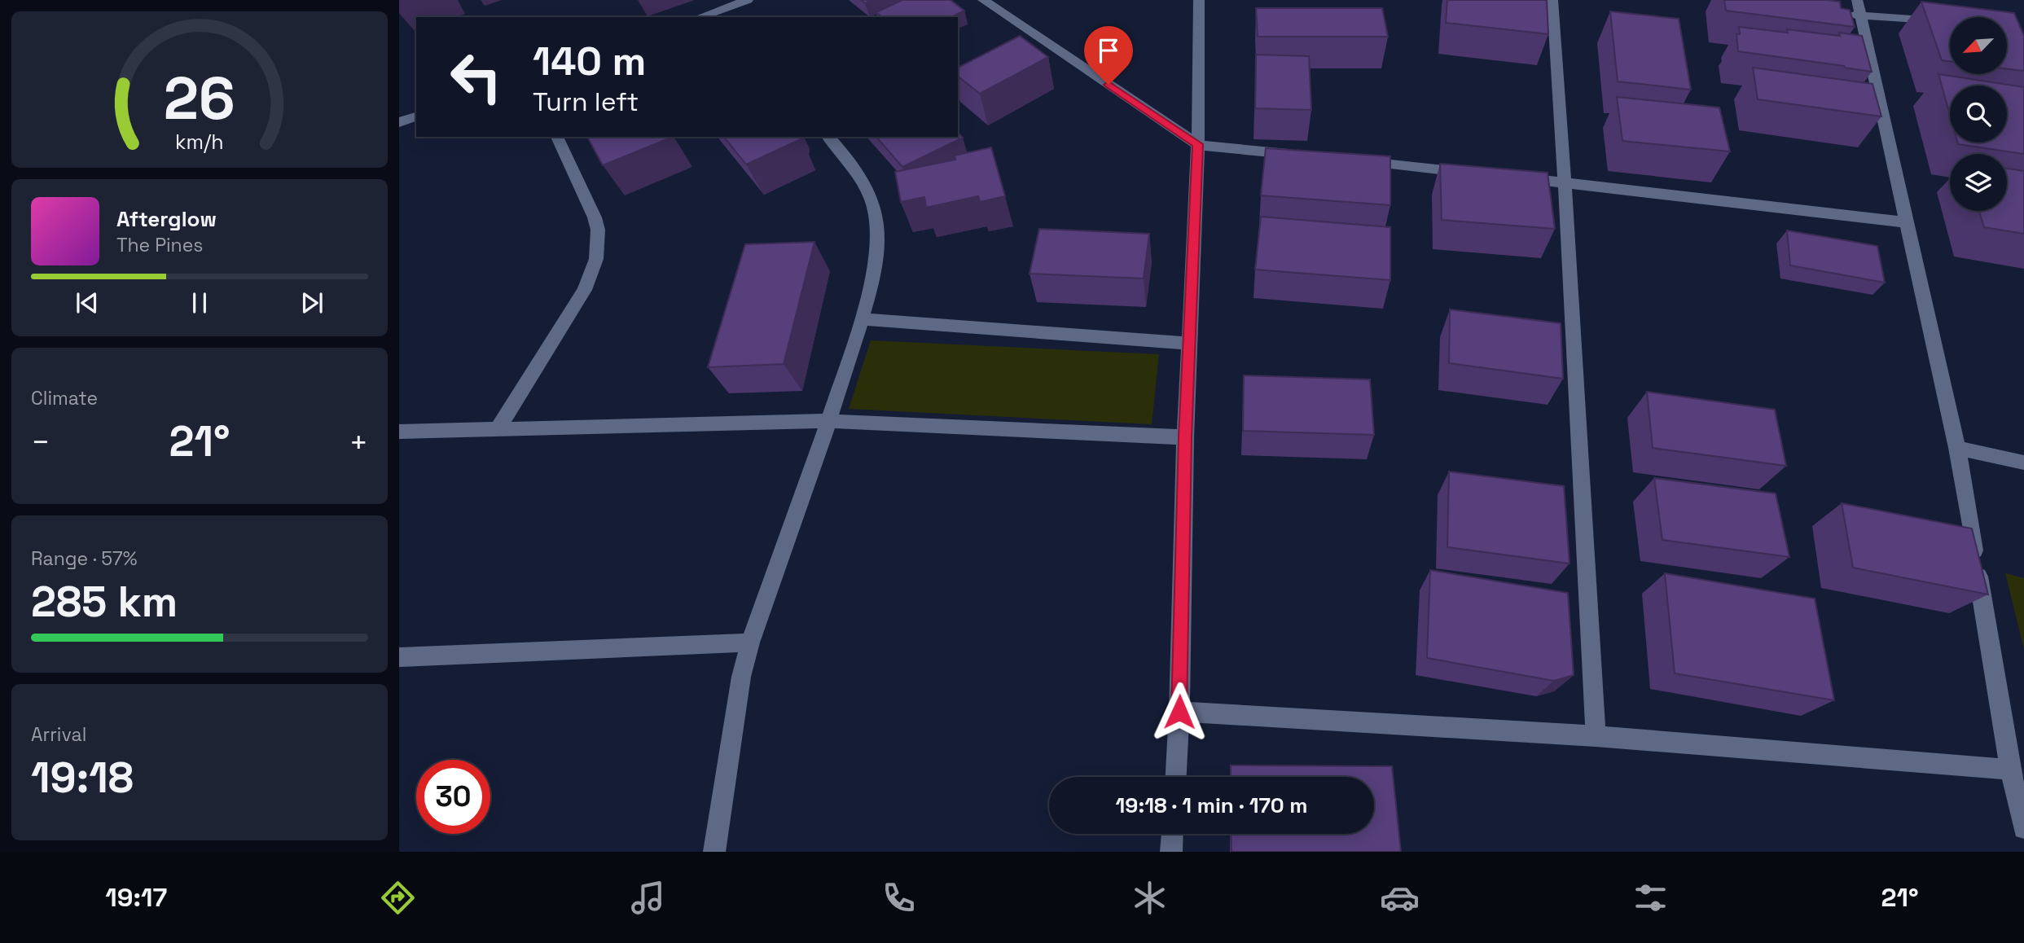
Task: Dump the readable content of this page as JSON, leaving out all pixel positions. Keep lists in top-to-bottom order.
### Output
{
  "north": "bottom left",
  "page": {
    "turn": ["140 m", "Turn left"],
    "song": ["Afterglow", "The Pines"],
    "tile": [
      "Climate",
      ["Range · 57%", "285 km"],
      ["Arrival", "19:18"]
    ],
    "heat": ["−", "21°", "+"],
    "limit": "30",
    "trip": "19:18 · 1 min · 170 m",
    "tabs": ["19:17", "21°"],
    "gauge": ["26", "km/h"]
  }
}
